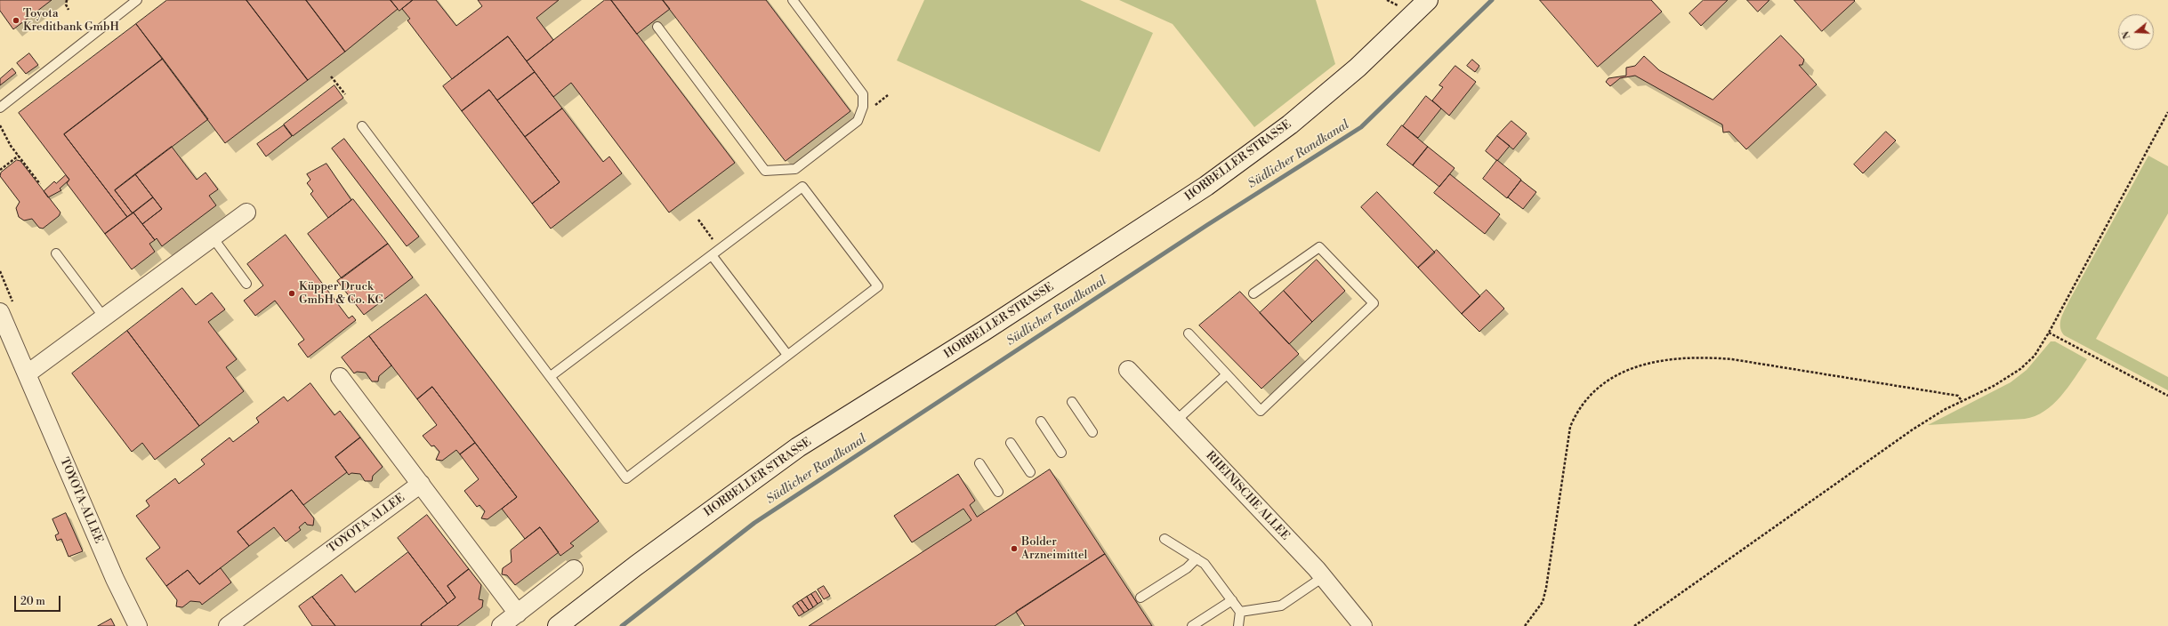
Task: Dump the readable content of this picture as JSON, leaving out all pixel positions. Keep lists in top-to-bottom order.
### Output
{
  "streets": {
    "main road": ["HORBELLER STRASSE"],
    "street": ["RHEINISCHE ALLEE", "TOYOTA-ALLEE"]
  },
  "water": ["Südlicher Randkanal"],
  "places": ["Toyota Kreditbank GmbH", "Küpper Druck GmbH & Co. KG", "Bolder Arzneimittel"],
  "scale_bar": "20 m",
  "north": "left"
}
